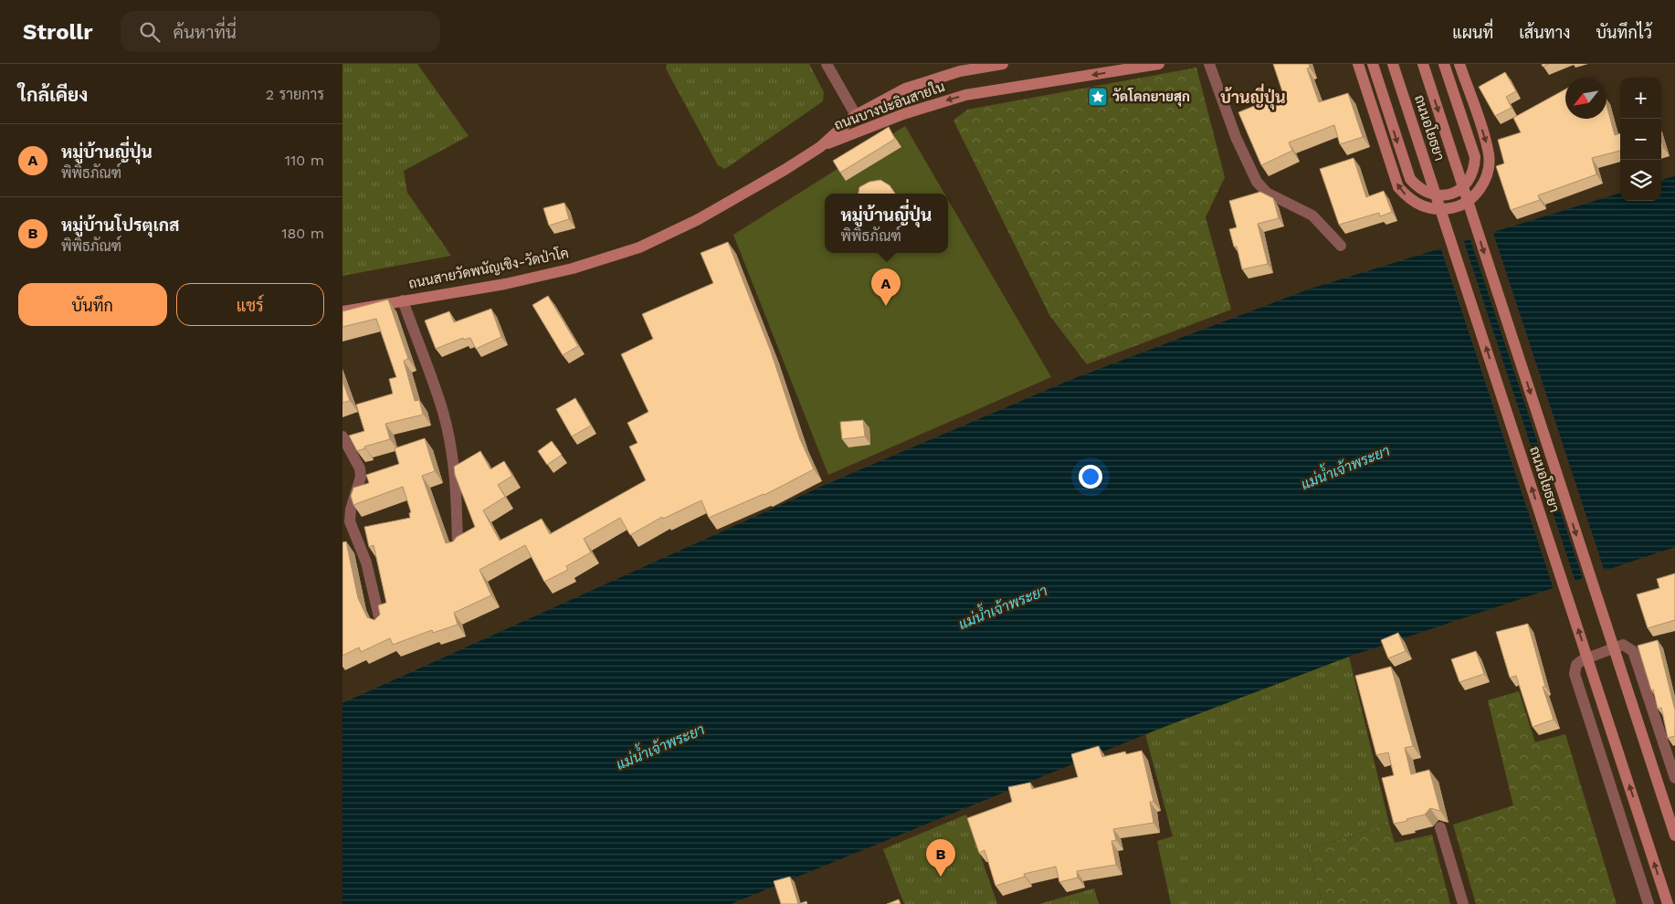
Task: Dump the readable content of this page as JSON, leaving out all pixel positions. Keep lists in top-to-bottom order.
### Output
{
  "streets": {
    "main road": ["ถนนบางปะอินสายใน", "ถนนอโยธยา", "ถนนสายวัดพนัญเชิง-วัดป่าโค"]
  },
  "crossings": [
    ["ถนนบางปะอินสายใน", "ถนนสายวัดพนัญเชิง-วัดป่าโค"]
  ],
  "districts": ["บ้านญี่ปุ่น"],
  "water": ["แม่น้ำเจ้าพระยา"],
  "places": {
    "place": ["วัดโคกยายสุก"]
  },
  "north": "bottom left",
  "page": {
    "header": "Strollr",
    "search": "ค้นหาที่นี่",
    "nav": ["แผนที่", "เส้นทาง", "บันทึกไว้"],
    "heading": ["ใกล้เคียง", "2 รายการ"],
    "map_buttons": ["+", "−"],
    "list": [
      {
        "mark": "A",
        "name": "หมู่บ้านญี่ปุ่น",
        "note": "พิพิธภัณฑ์",
        "value": "110 m"
      },
      {
        "mark": "B",
        "name": "หมู่บ้านโปรตุเกส",
        "note": "พิพิธภัณฑ์",
        "value": "180 m"
      }
    ],
    "popup": ["หมู่บ้านญี่ปุ่น", "พิพิธภัณฑ์"],
    "pins": ["A", "B"],
    "buttons": ["บันทึก", "แชร์"]
  }
}
